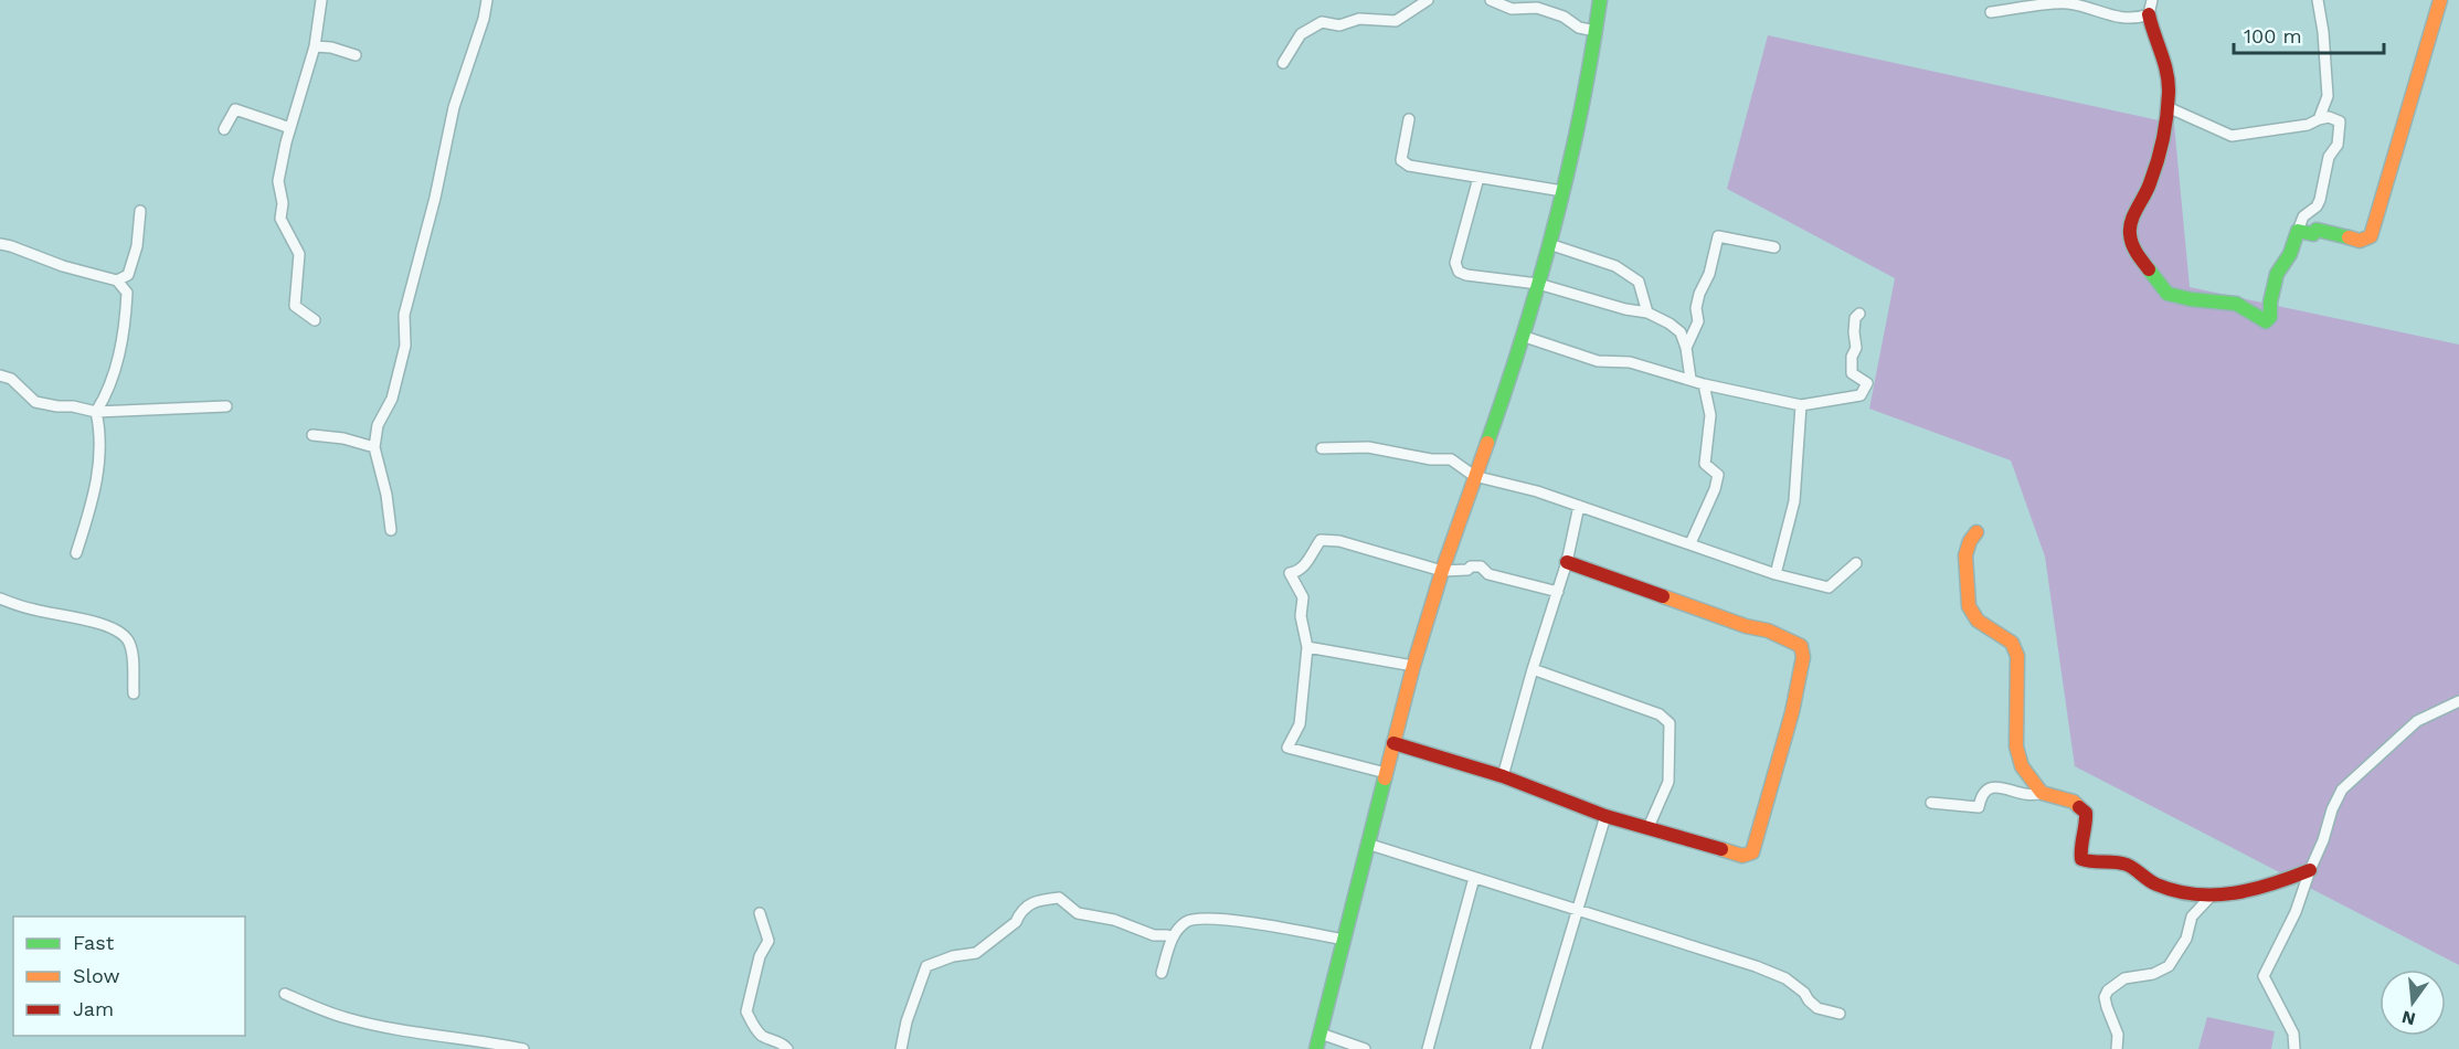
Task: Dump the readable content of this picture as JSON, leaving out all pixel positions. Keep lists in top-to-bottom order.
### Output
{
  "legend": ["Fast", "Slow", "Jam"],
  "scale_bar": "100 m",
  "north": "bottom"
}
